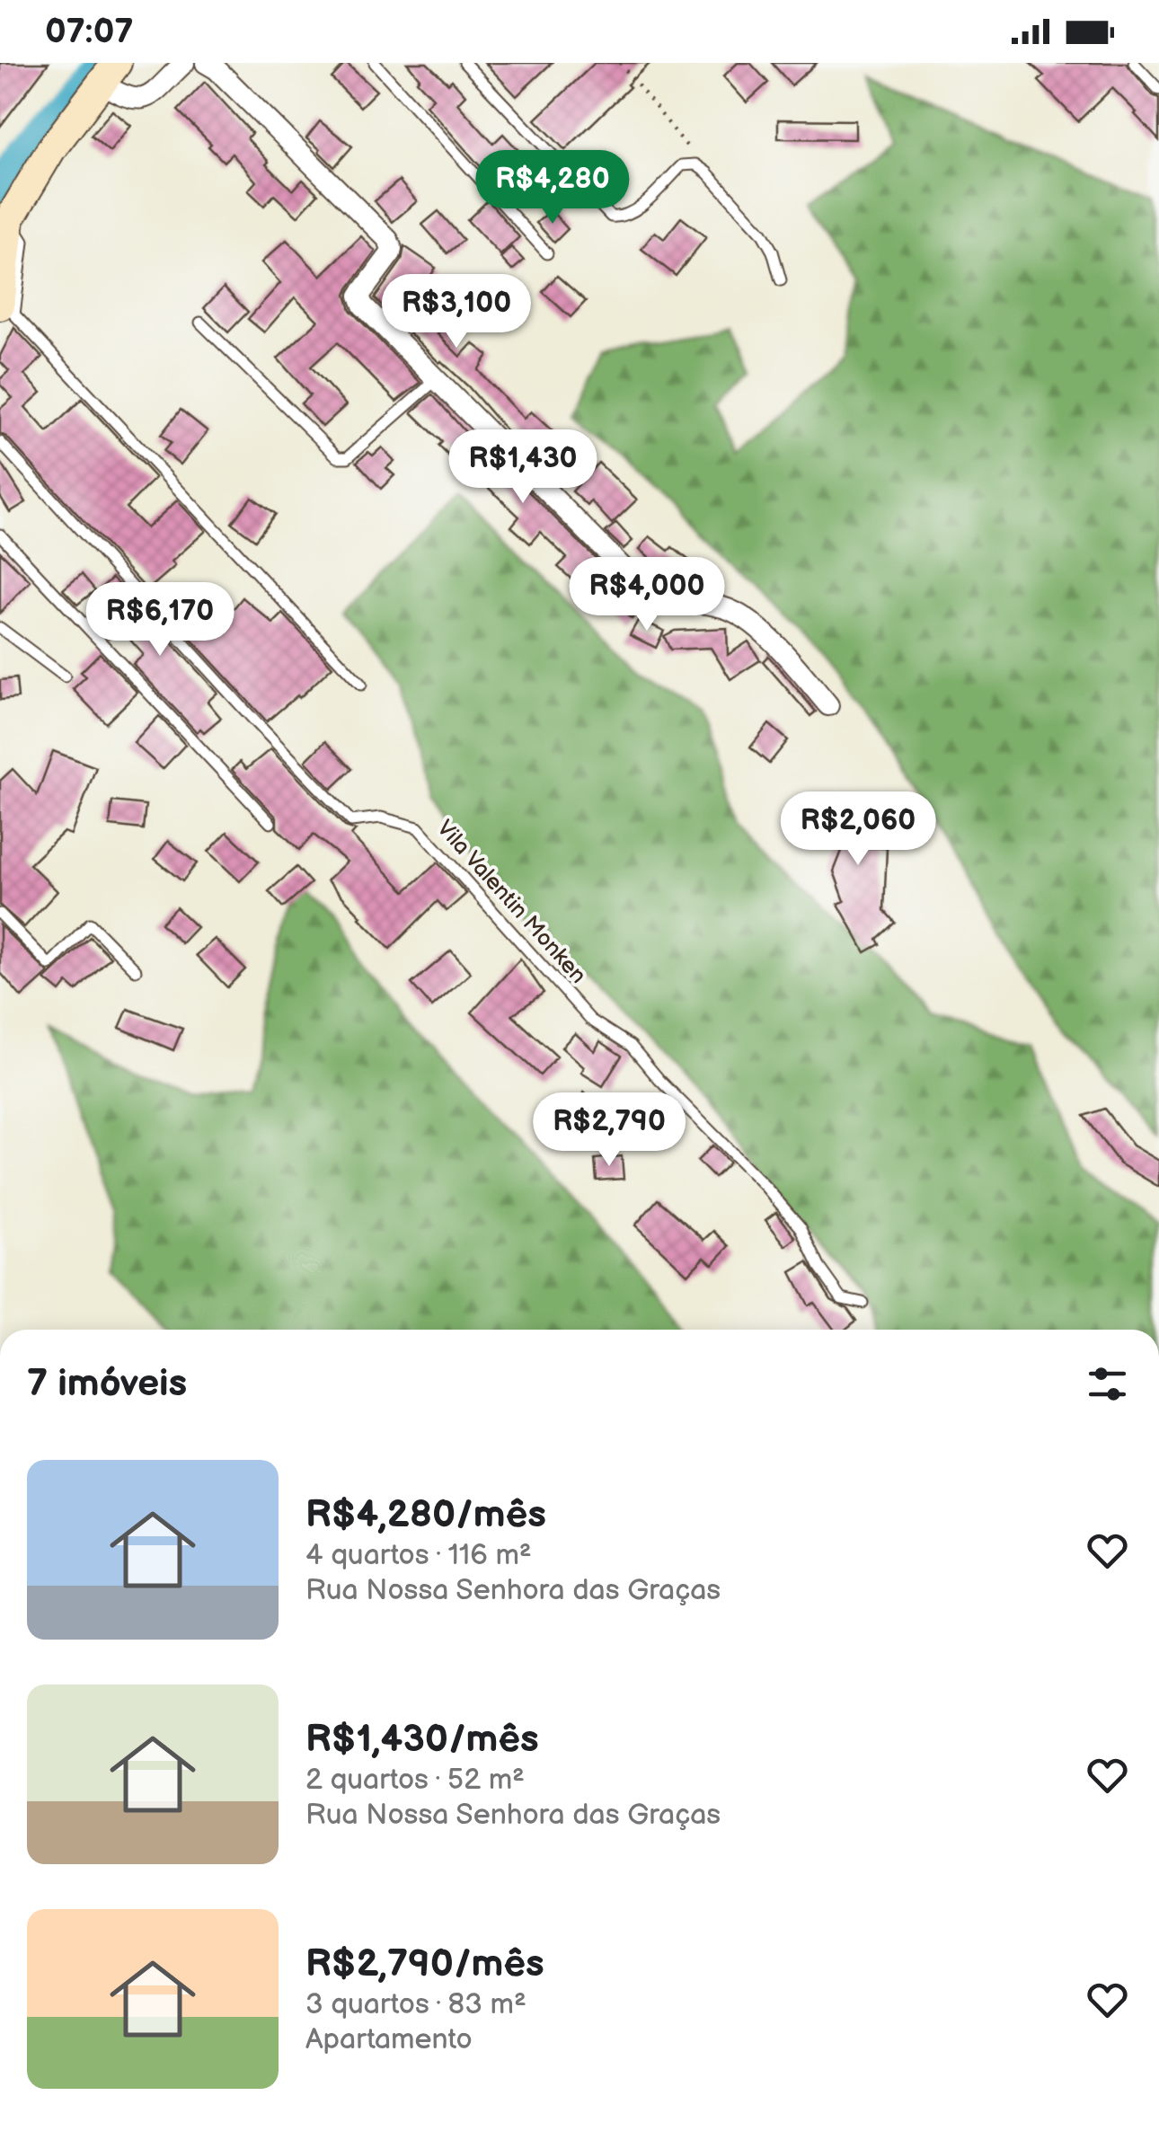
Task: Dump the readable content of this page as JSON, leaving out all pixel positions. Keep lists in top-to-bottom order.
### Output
{
  "streets": {
    "lane": ["Vila Valentin Monken"]
  },
  "page": {
    "status": "07:07",
    "price": [
      "R$4,280",
      "R$3,100",
      "R$1,430",
      "R$4,000",
      "R$6,170",
      "R$2,060",
      "R$2,790"
    ],
    "heading": "7 imóveis",
    "list": [
      {
        "name": "R$4,280/mês",
        "note": "4 quartos · 116 m² · Rua Nossa Senhora das Graças"
      },
      {
        "name": "R$1,430/mês",
        "note": "2 quartos · 52 m² · Rua Nossa Senhora das Graças"
      },
      {
        "name": "R$2,790/mês",
        "note": "3 quartos · 83 m² · Apartamento"
      }
    ]
  }
}
